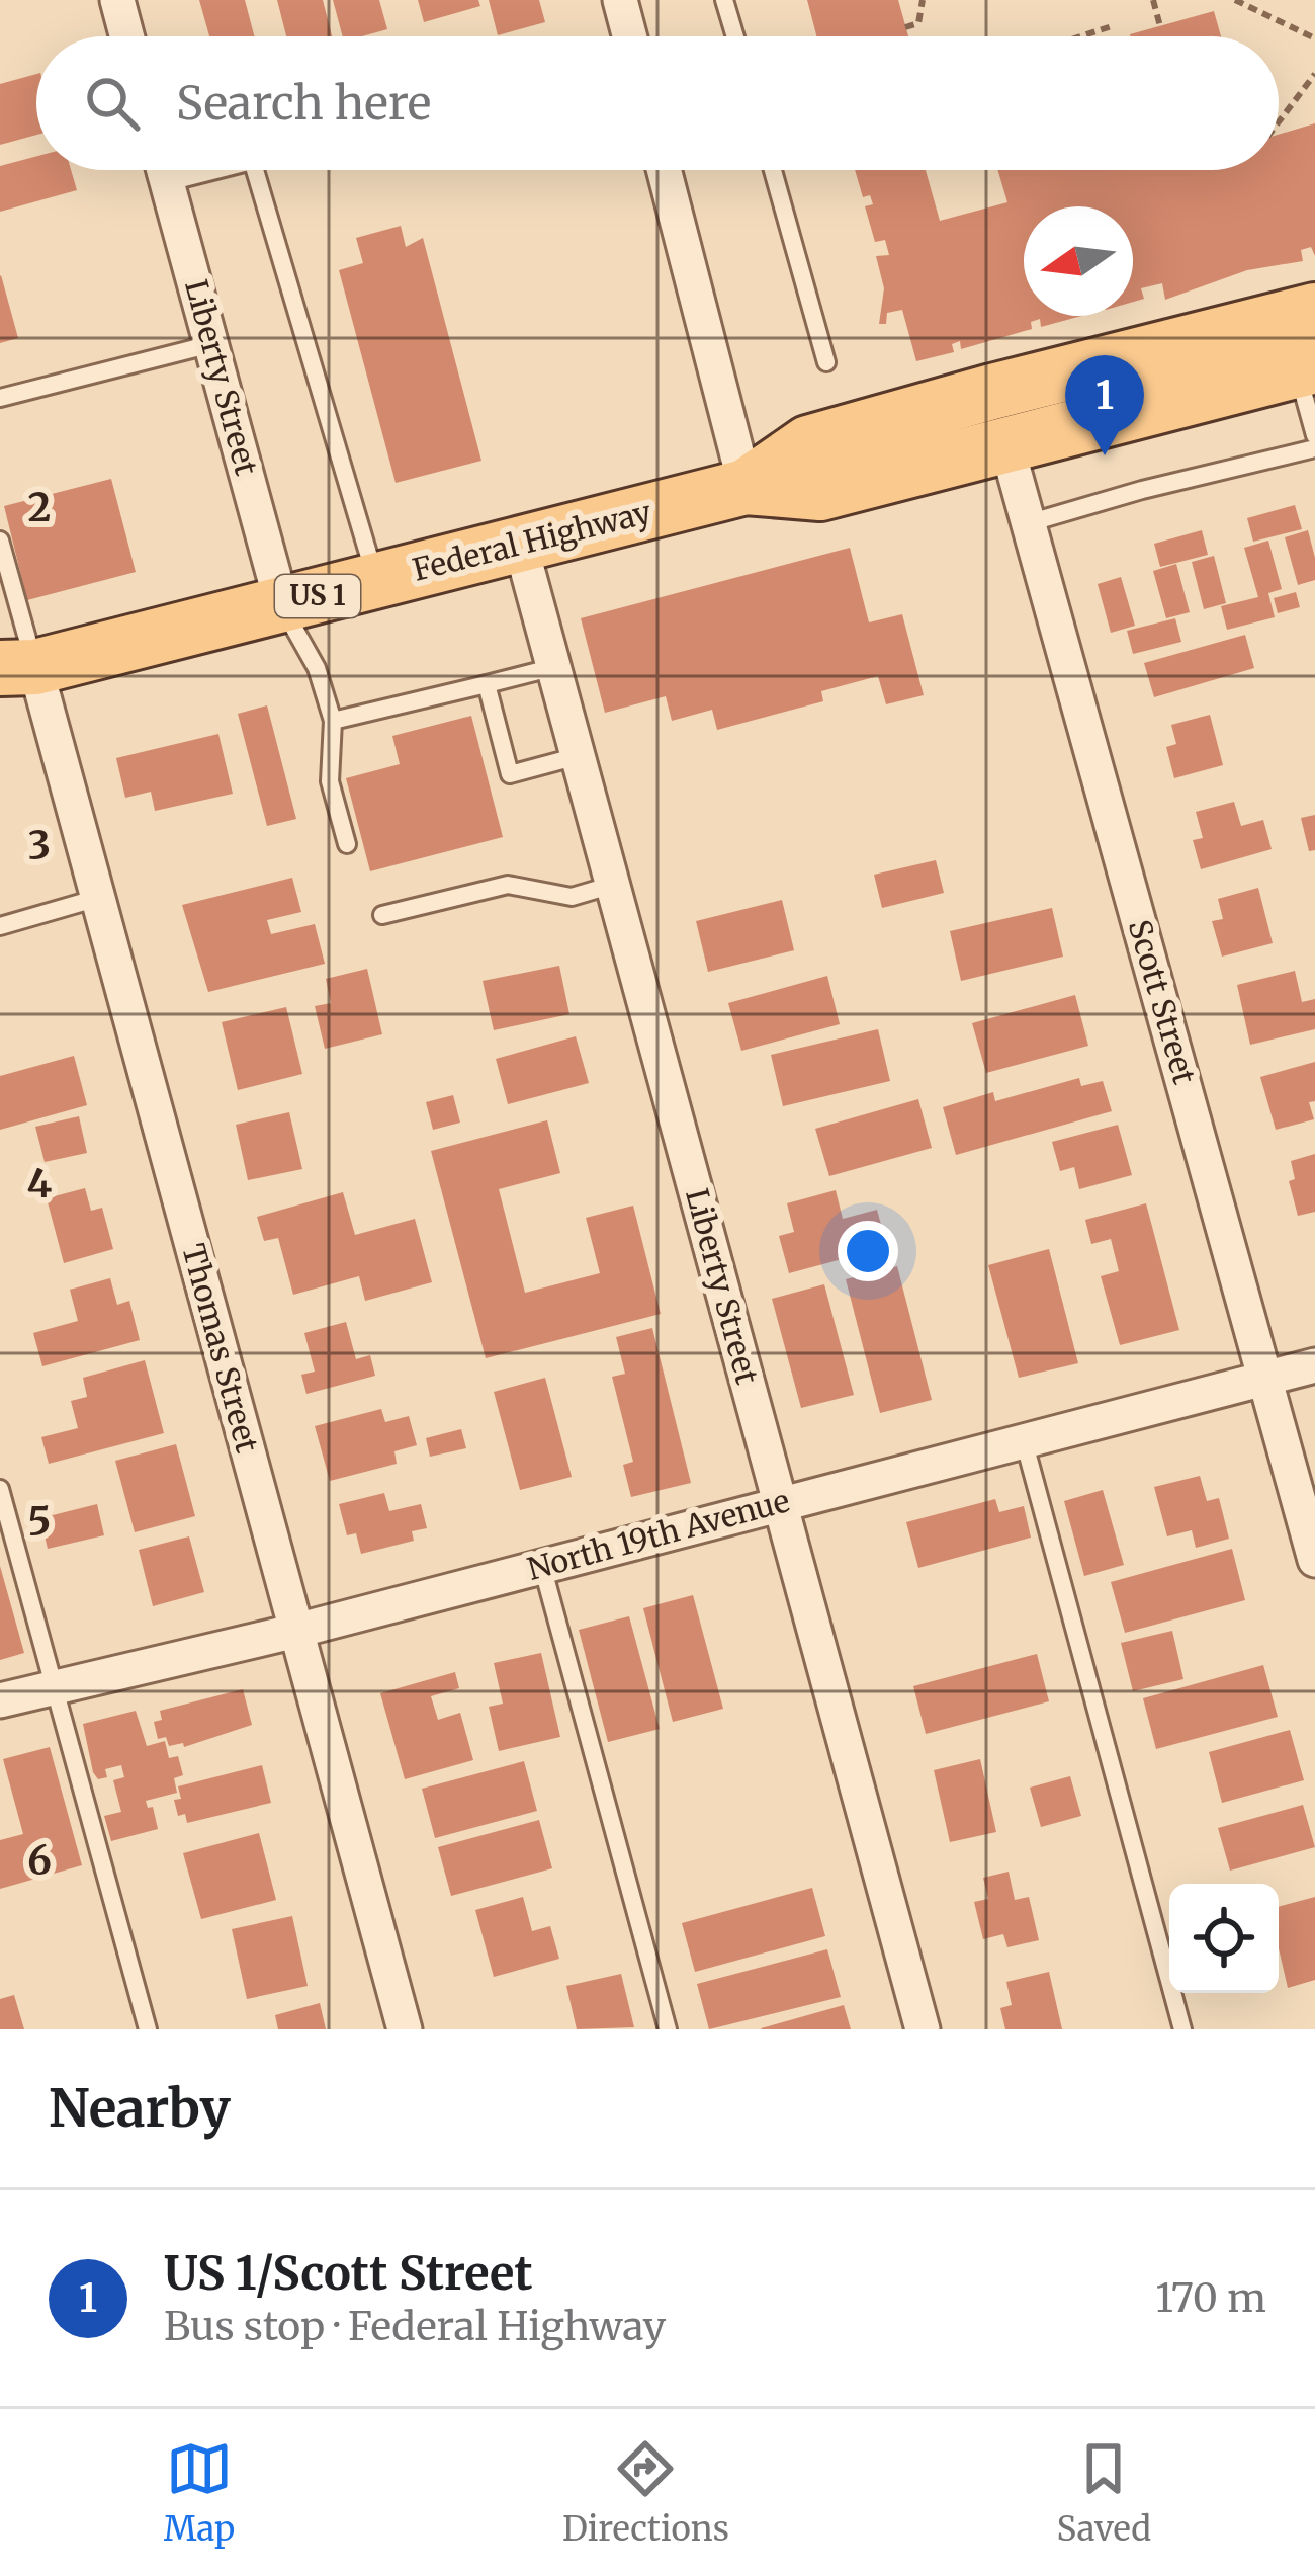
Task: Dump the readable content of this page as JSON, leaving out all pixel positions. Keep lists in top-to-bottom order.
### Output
{
  "streets": {
    "main road": ["Federal Highway", "US 1"],
    "street": [
      "Liberty Street",
      "Scott Street",
      "Thomas Street",
      "North 19th Avenue"
    ]
  },
  "crossings": [
    ["Liberty Street", "Federal Highway"],
    ["Liberty Street", "North 19th Avenue"],
    ["Federal Highway", "Scott Street"],
    ["Federal Highway", "Thomas Street"],
    ["Scott Street", "North 19th Avenue"],
    ["Thomas Street", "North 19th Avenue"]
  ],
  "north": "left",
  "page": {
    "search": "Search here",
    "pins": "1",
    "heading": "Nearby",
    "list": [
      {
        "mark": "1",
        "name": "US 1/Scott Street",
        "note": "Bus stop · Federal Highway",
        "value": "170 m"
      }
    ],
    "nav": ["Map", "Directions", "Saved"]
  },
  "grid": {
    "rows": [
      "2",
      "3",
      "4",
      "5",
      "6"
    ]
  }
}
